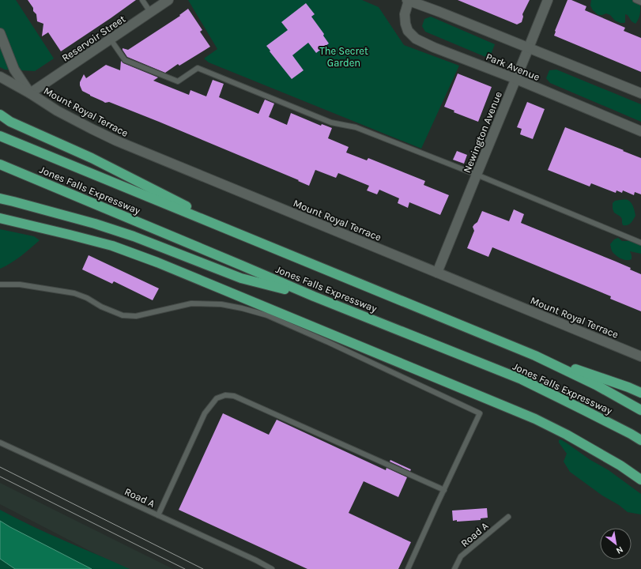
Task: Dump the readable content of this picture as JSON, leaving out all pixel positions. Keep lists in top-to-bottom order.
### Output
{
  "streets": {
    "highway": ["Jones Falls Expressway"],
    "street": [
      "Reservoir Street",
      "Park Avenue",
      "Mount Royal Terrace",
      "Newington Avenue"
    ],
    "lane": ["Road A"]
  },
  "crossings": [
    ["Reservoir Street", "Mount Royal Terrace"],
    ["Park Avenue", "Newington Avenue"],
    ["Mount Royal Terrace", "Newington Avenue"]
  ],
  "parks": ["The Secret Garden"],
  "north": "bottom right"
}
